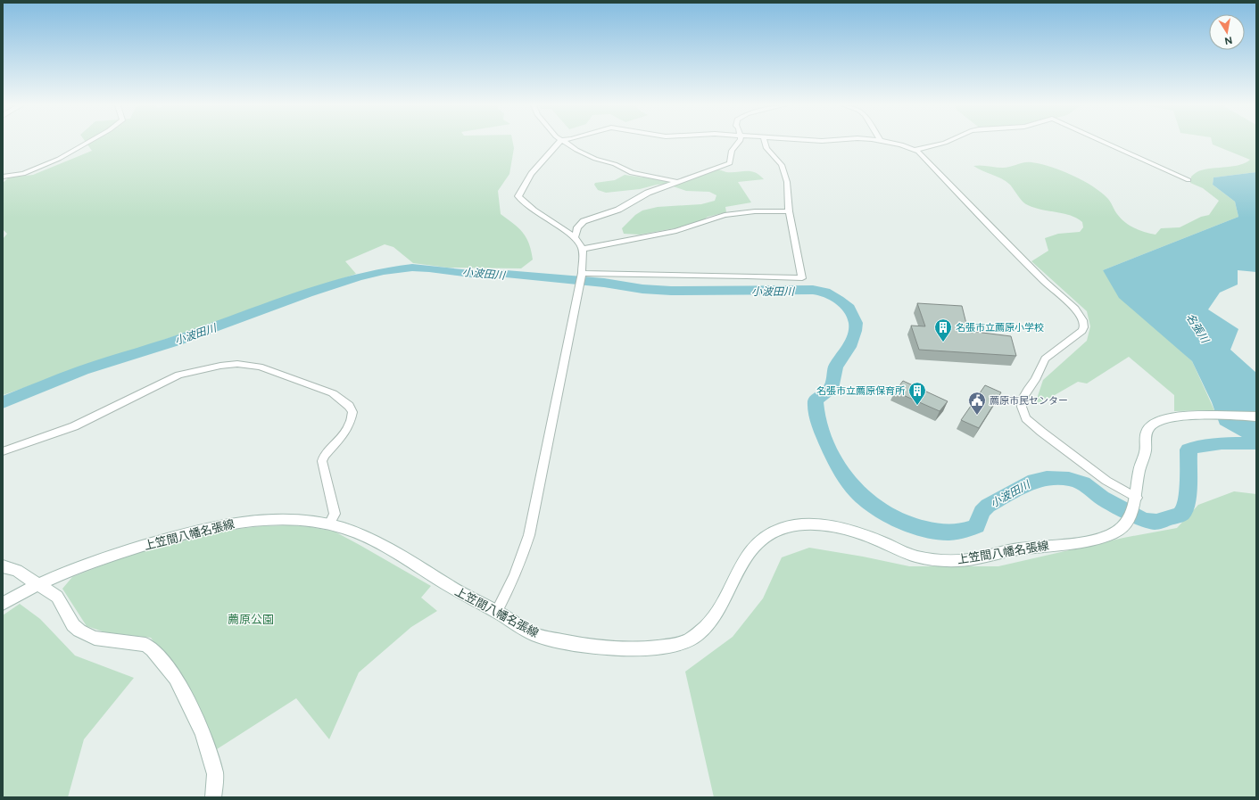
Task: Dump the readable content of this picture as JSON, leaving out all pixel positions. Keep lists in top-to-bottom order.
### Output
{
  "streets": {
    "main road": ["上笠間八幡名張線"]
  },
  "water": ["小波田川", "名張川"],
  "parks": ["薦原公園"],
  "places": {
    "building": ["名張市立薦原小学校", "名張市立薦原保育所"],
    "public building": ["薦原市民センター"]
  },
  "north": "bottom"
}
